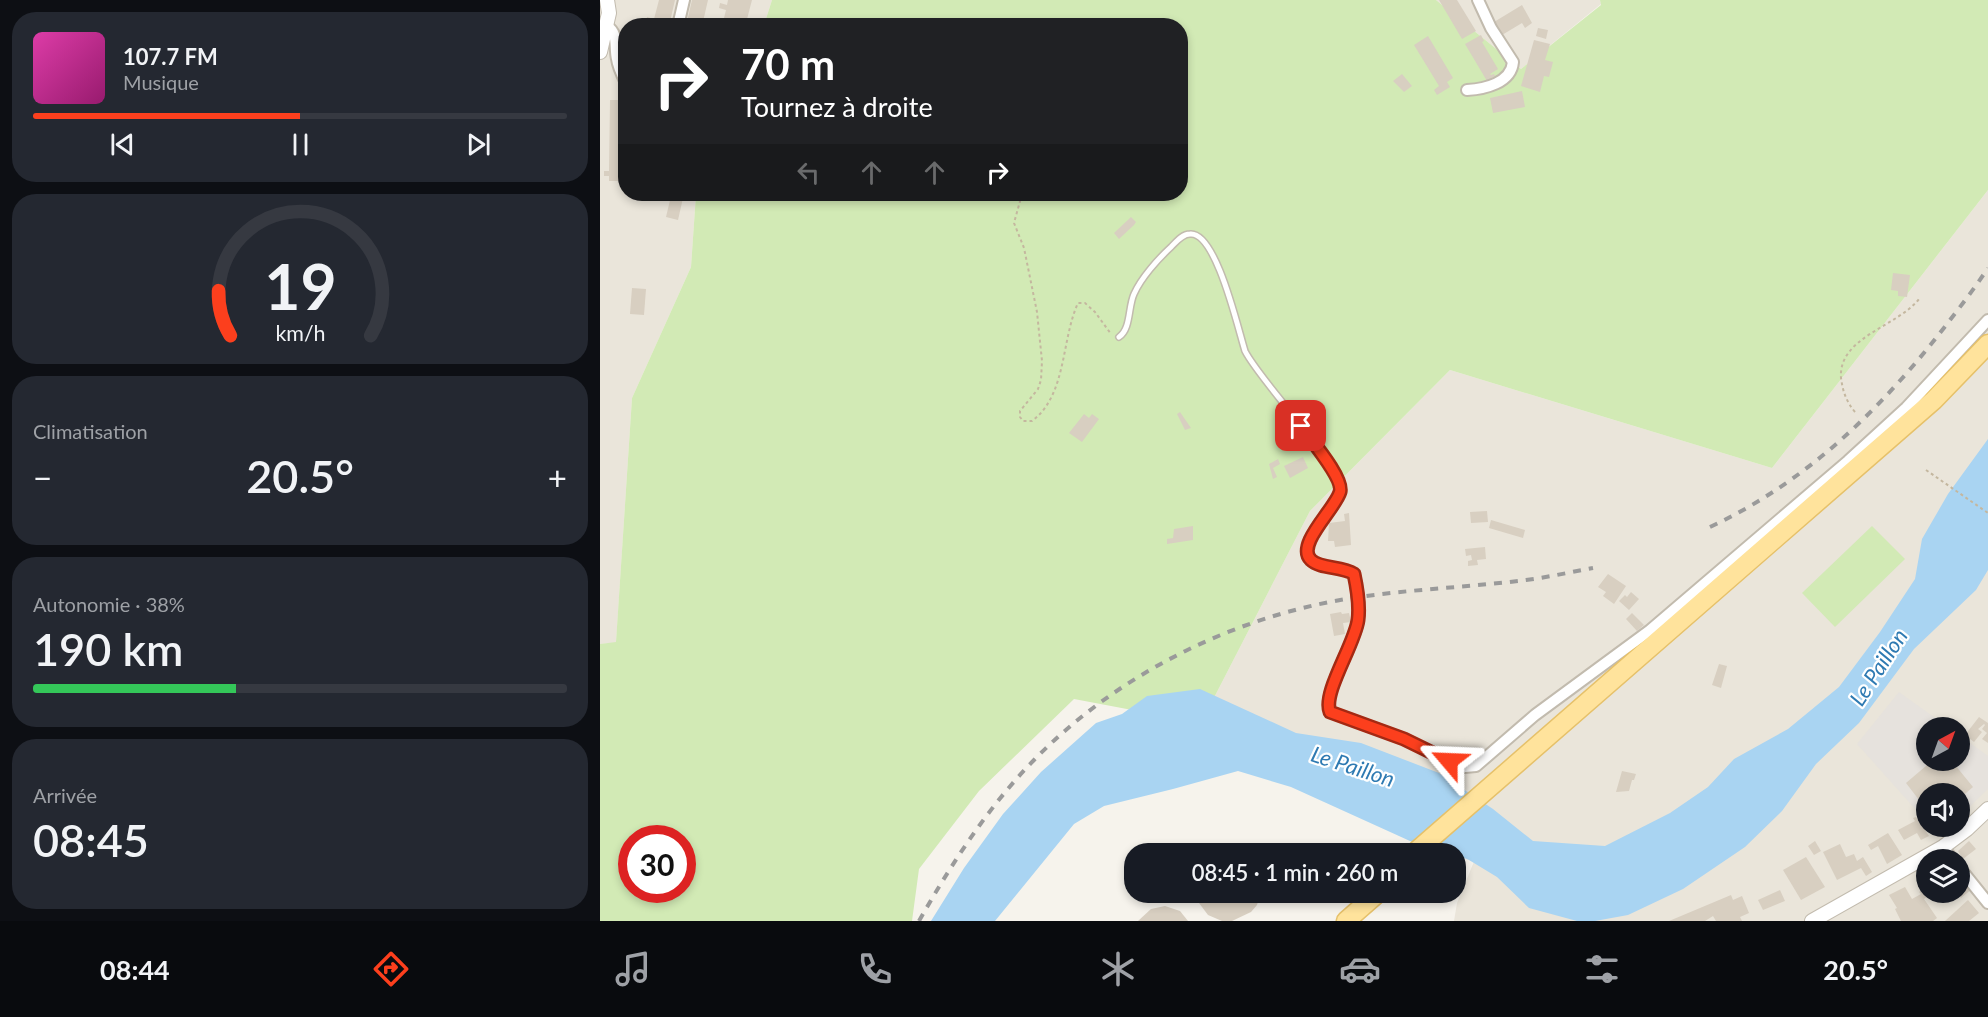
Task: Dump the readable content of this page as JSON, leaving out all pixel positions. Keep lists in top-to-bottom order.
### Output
{
  "water": ["Le Paillon"],
  "north": "top right",
  "page": {
    "turn": ["70 m", "Tournez à droite"],
    "song": ["107.7 FM", "Musique"],
    "tile": [
      "Climatisation",
      ["Autonomie · 38%", "190 km"],
      ["Arrivée", "08:45"]
    ],
    "heat": ["−", "20.5°", "+"],
    "limit": "30",
    "trip": "08:45 · 1 min · 260 m",
    "tabs": ["08:44", "20.5°"],
    "gauge": ["19", "km/h"]
  }
}
